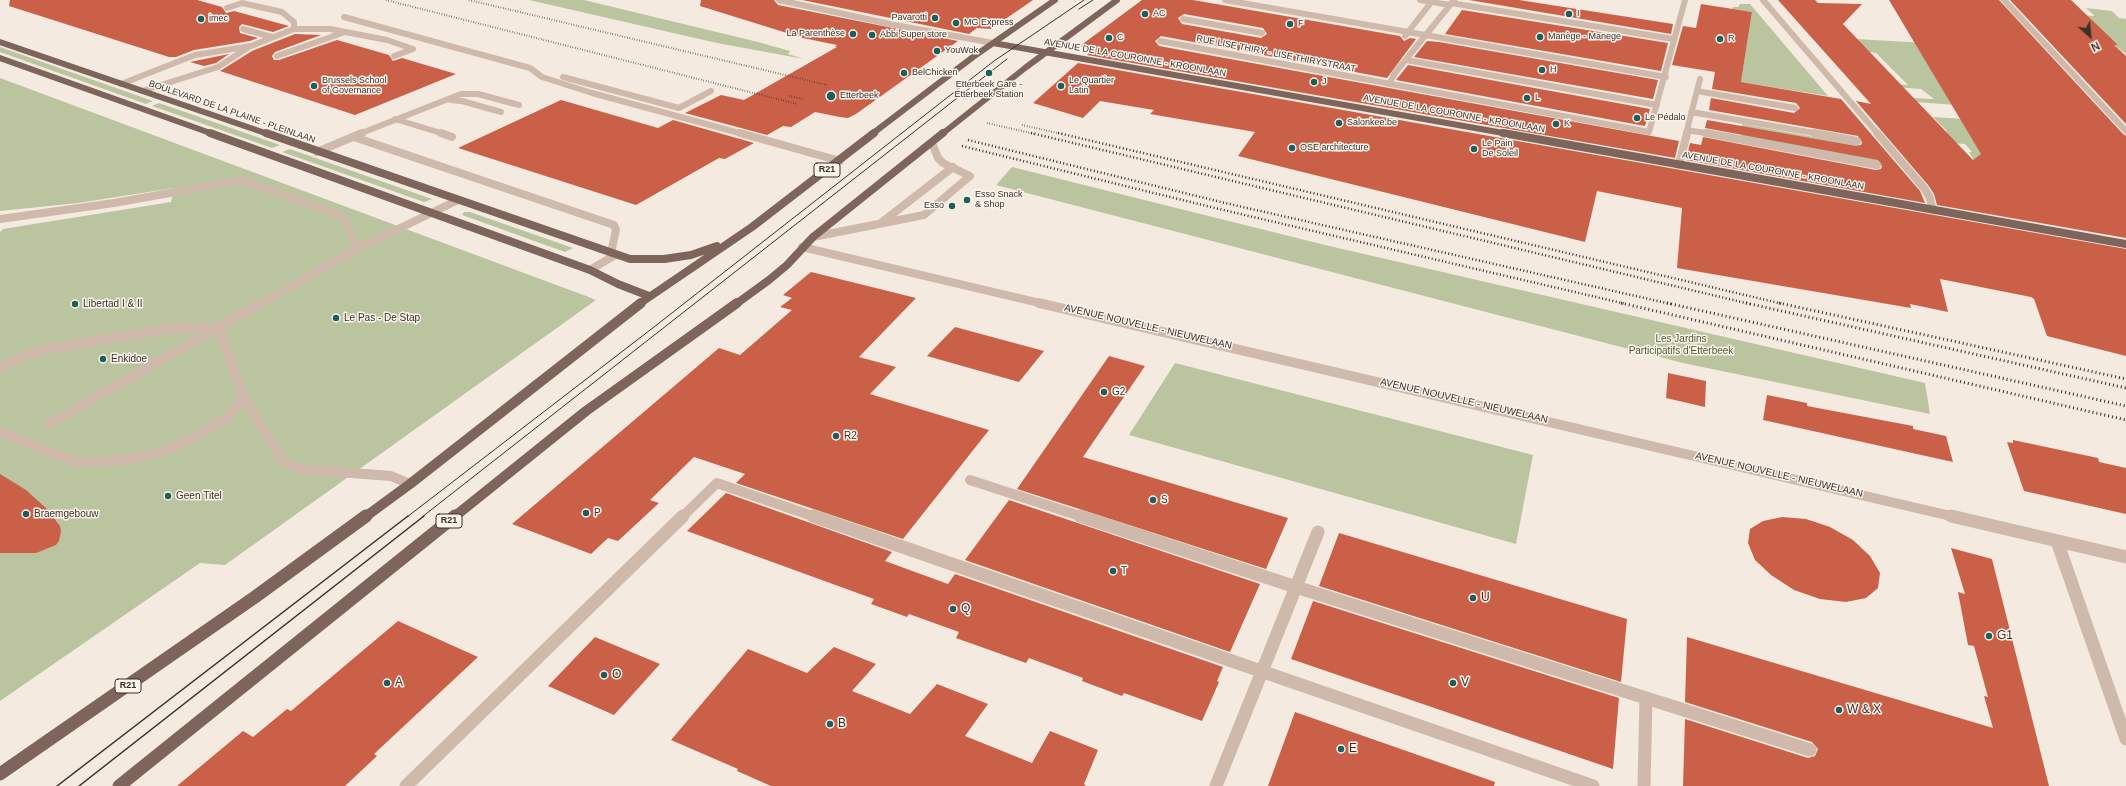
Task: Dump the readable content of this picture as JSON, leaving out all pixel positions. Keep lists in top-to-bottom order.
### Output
{
  "streets": {
    "main road": ["AVENUE DE LA COURONNE - KROONLAAN", "BOULEVARD DE LA PLAINE - PLEINLAAN", "R21"],
    "street": ["RUE LISE THIRY - LISE THIRYSTRAAT", "AVENUE NOUVELLE - NIEUWELAAN"]
  },
  "crossings": [
    ["AVENUE DE LA COURONNE - KROONLAAN", "R21"],
    ["BOULEVARD DE LA PLAINE - PLEINLAAN", "R21"],
    ["R21", "AVENUE NOUVELLE - NIEUWELAAN"]
  ],
  "parks": ["Les Jardins Participatifs d'Etterbeek"],
  "places": [
    "AC",
    "I",
    "Pavarotti",
    "imec",
    "MG Express",
    "F",
    "La Parenthèse",
    "Abbi Super store",
    "Manège - Manege",
    "C",
    "R",
    "YouWok",
    "H",
    "BelChicken",
    "Etterbeek Gare - Etterbeek Station",
    "J",
    "Brussels School of Governance",
    "Le Quartier Latin",
    "Etterbeek",
    "L",
    "Le Pédalo",
    "Salonkee.be",
    "K",
    "OSE architecture",
    "Le Pain De Soleil",
    "Esso Snack & Shop",
    "Esso",
    "Libertad I & II",
    "Le Pas - De Stap",
    "Enkidoe",
    "G2",
    "R2",
    "Geen Titel",
    "S",
    "P",
    "Braemgebouw",
    "T",
    "U",
    "Q",
    "G1",
    "O",
    "A",
    "V",
    "W & X",
    "B",
    "E"
  ],
  "north": "bottom right"
}
